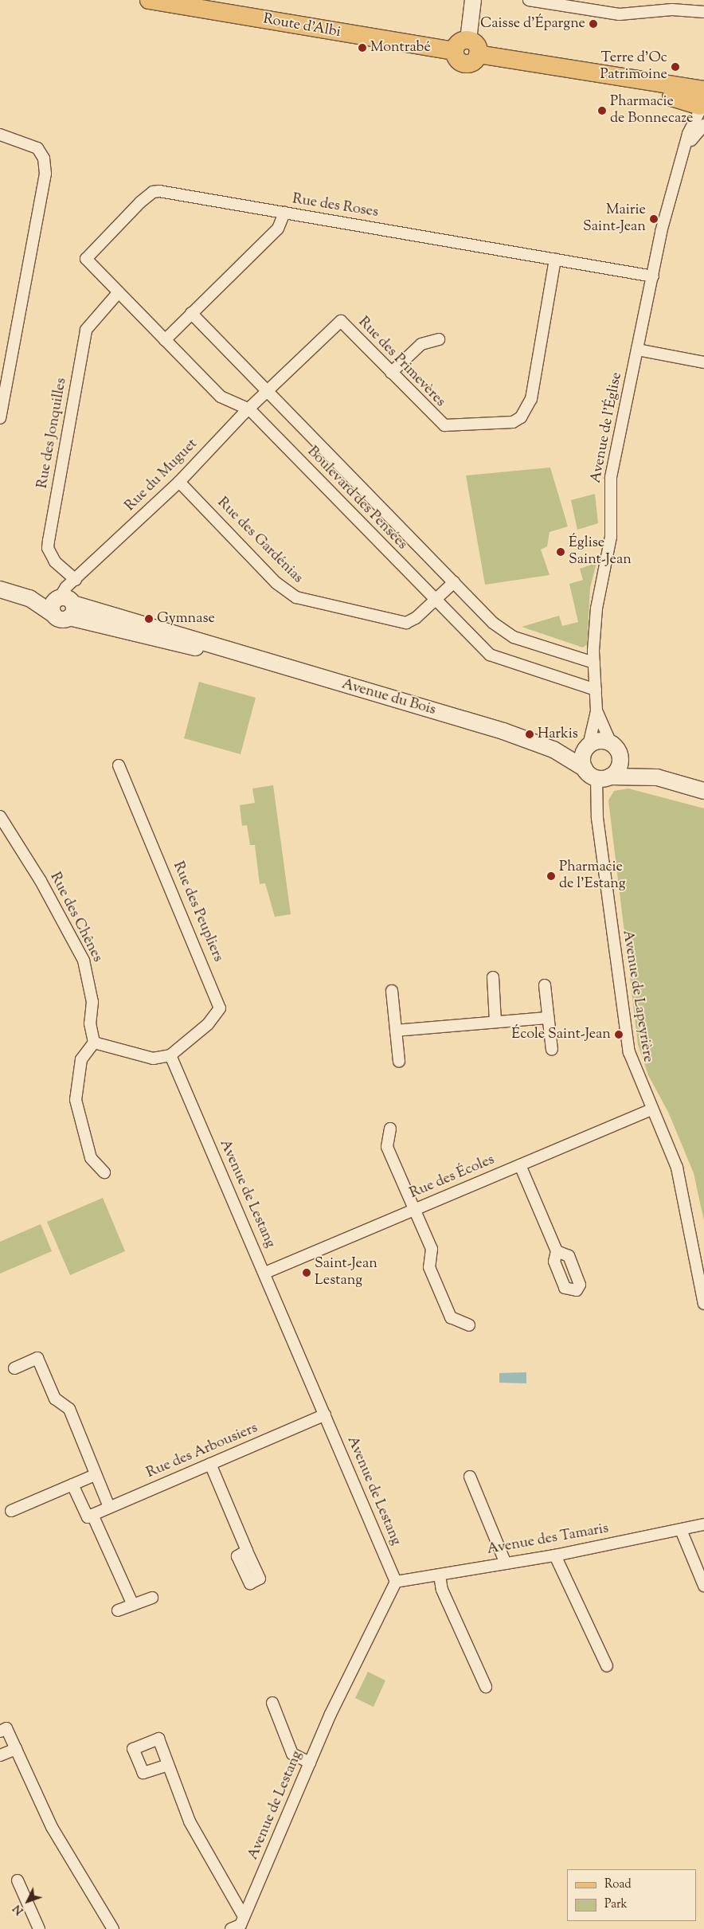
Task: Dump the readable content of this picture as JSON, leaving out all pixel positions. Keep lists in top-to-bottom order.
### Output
{
  "streets": {
    "main road": ["Route d'Albi"],
    "street": [
      "Rue des Roses",
      "Rue des Primevères",
      "Avenue de l'Église",
      "Rue des Jonquilles",
      "Rue du Muguet",
      "Boulevard des Pensées",
      "Rue des Gardénias",
      "Avenue du Bois",
      "Rue des Peupliers",
      "Rue des Chênes",
      "Avenue de Lapeyrière",
      "Rue des Écoles",
      "Avenue de Lestang",
      "Rue des Arbousiers",
      "Avenue des Tamaris"
    ]
  },
  "crossings": [
    ["Rue des Roses", "Rue des Primevères"],
    ["Rue des Roses", "Avenue de l'Église"],
    ["Rue des Roses", "Rue des Jonquilles"],
    ["Rue des Roses", "Boulevard des Pensées"],
    ["Rue des Primevères", "Rue du Muguet"],
    ["Rue des Primevères", "Boulevard des Pensées"],
    ["Avenue de l'Église", "Boulevard des Pensées"],
    ["Avenue de l'Église", "Avenue du Bois"],
    ["Avenue de l'Église", "Avenue de Lapeyrière"],
    ["Rue des Jonquilles", "Rue du Muguet"],
    ["Rue des Jonquilles", "Boulevard des Pensées"],
    ["Rue du Muguet", "Boulevard des Pensées"],
    ["Rue du Muguet", "Rue des Gardénias"],
    ["Rue du Muguet", "Avenue du Bois"],
    ["Boulevard des Pensées", "Rue des Gardénias"],
    ["Avenue du Bois", "Avenue de Lapeyrière"],
    ["Rue des Peupliers", "Avenue de Lestang"],
    ["Avenue de Lapeyrière", "Rue des Écoles"],
    ["Rue des Écoles", "Avenue de Lestang"],
    ["Avenue de Lestang", "Rue des Arbousiers"],
    ["Avenue de Lestang", "Avenue des Tamaris"]
  ],
  "places": [
    "Caisse d'Épargne",
    "Montrabé",
    "Terre d'Oc Patrimoine",
    "Pharmacie de Bonnecaze",
    "Mairie Saint-Jean",
    "Église Saint-Jean",
    "Gymnase",
    "Harkis",
    "Pharmacie de l'Estang",
    "École Saint-Jean",
    "Saint-Jean Lestang"
  ],
  "legend": ["Road", "Park"],
  "north": "bottom left"
}
